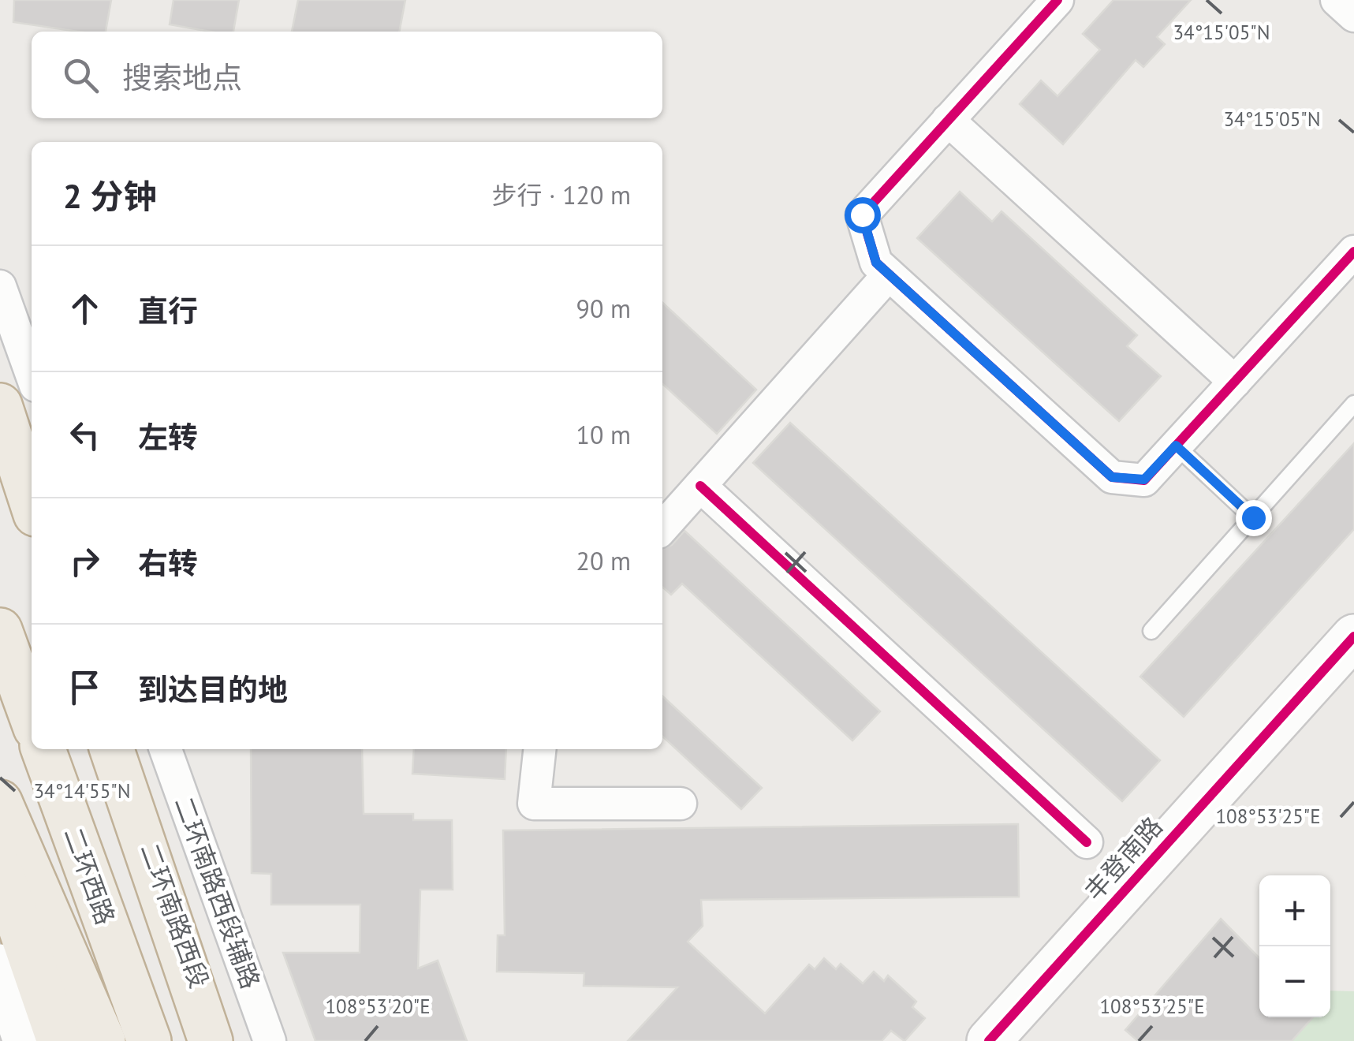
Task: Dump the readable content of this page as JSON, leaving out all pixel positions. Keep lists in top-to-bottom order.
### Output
{
  "streets": {
    "highway": ["二环西路"],
    "street": ["丰登南路", "二环南路西段辅路", "二环南路西段"]
  },
  "page": {
    "search": "搜索地点",
    "heading": ["2 分钟", "步行 · 120 m"],
    "list": [
      ["直行", "90 m"],
      ["左转", "10 m"],
      ["右转", "20 m"],
      "到达目的地"
    ],
    "map_buttons": ["+", "−"]
  },
  "coordinates": [
    "34°15'05\"N",
    "34°14'55\"N",
    "108°53'25\"E",
    "108°53'20\"E"
  ]
}
